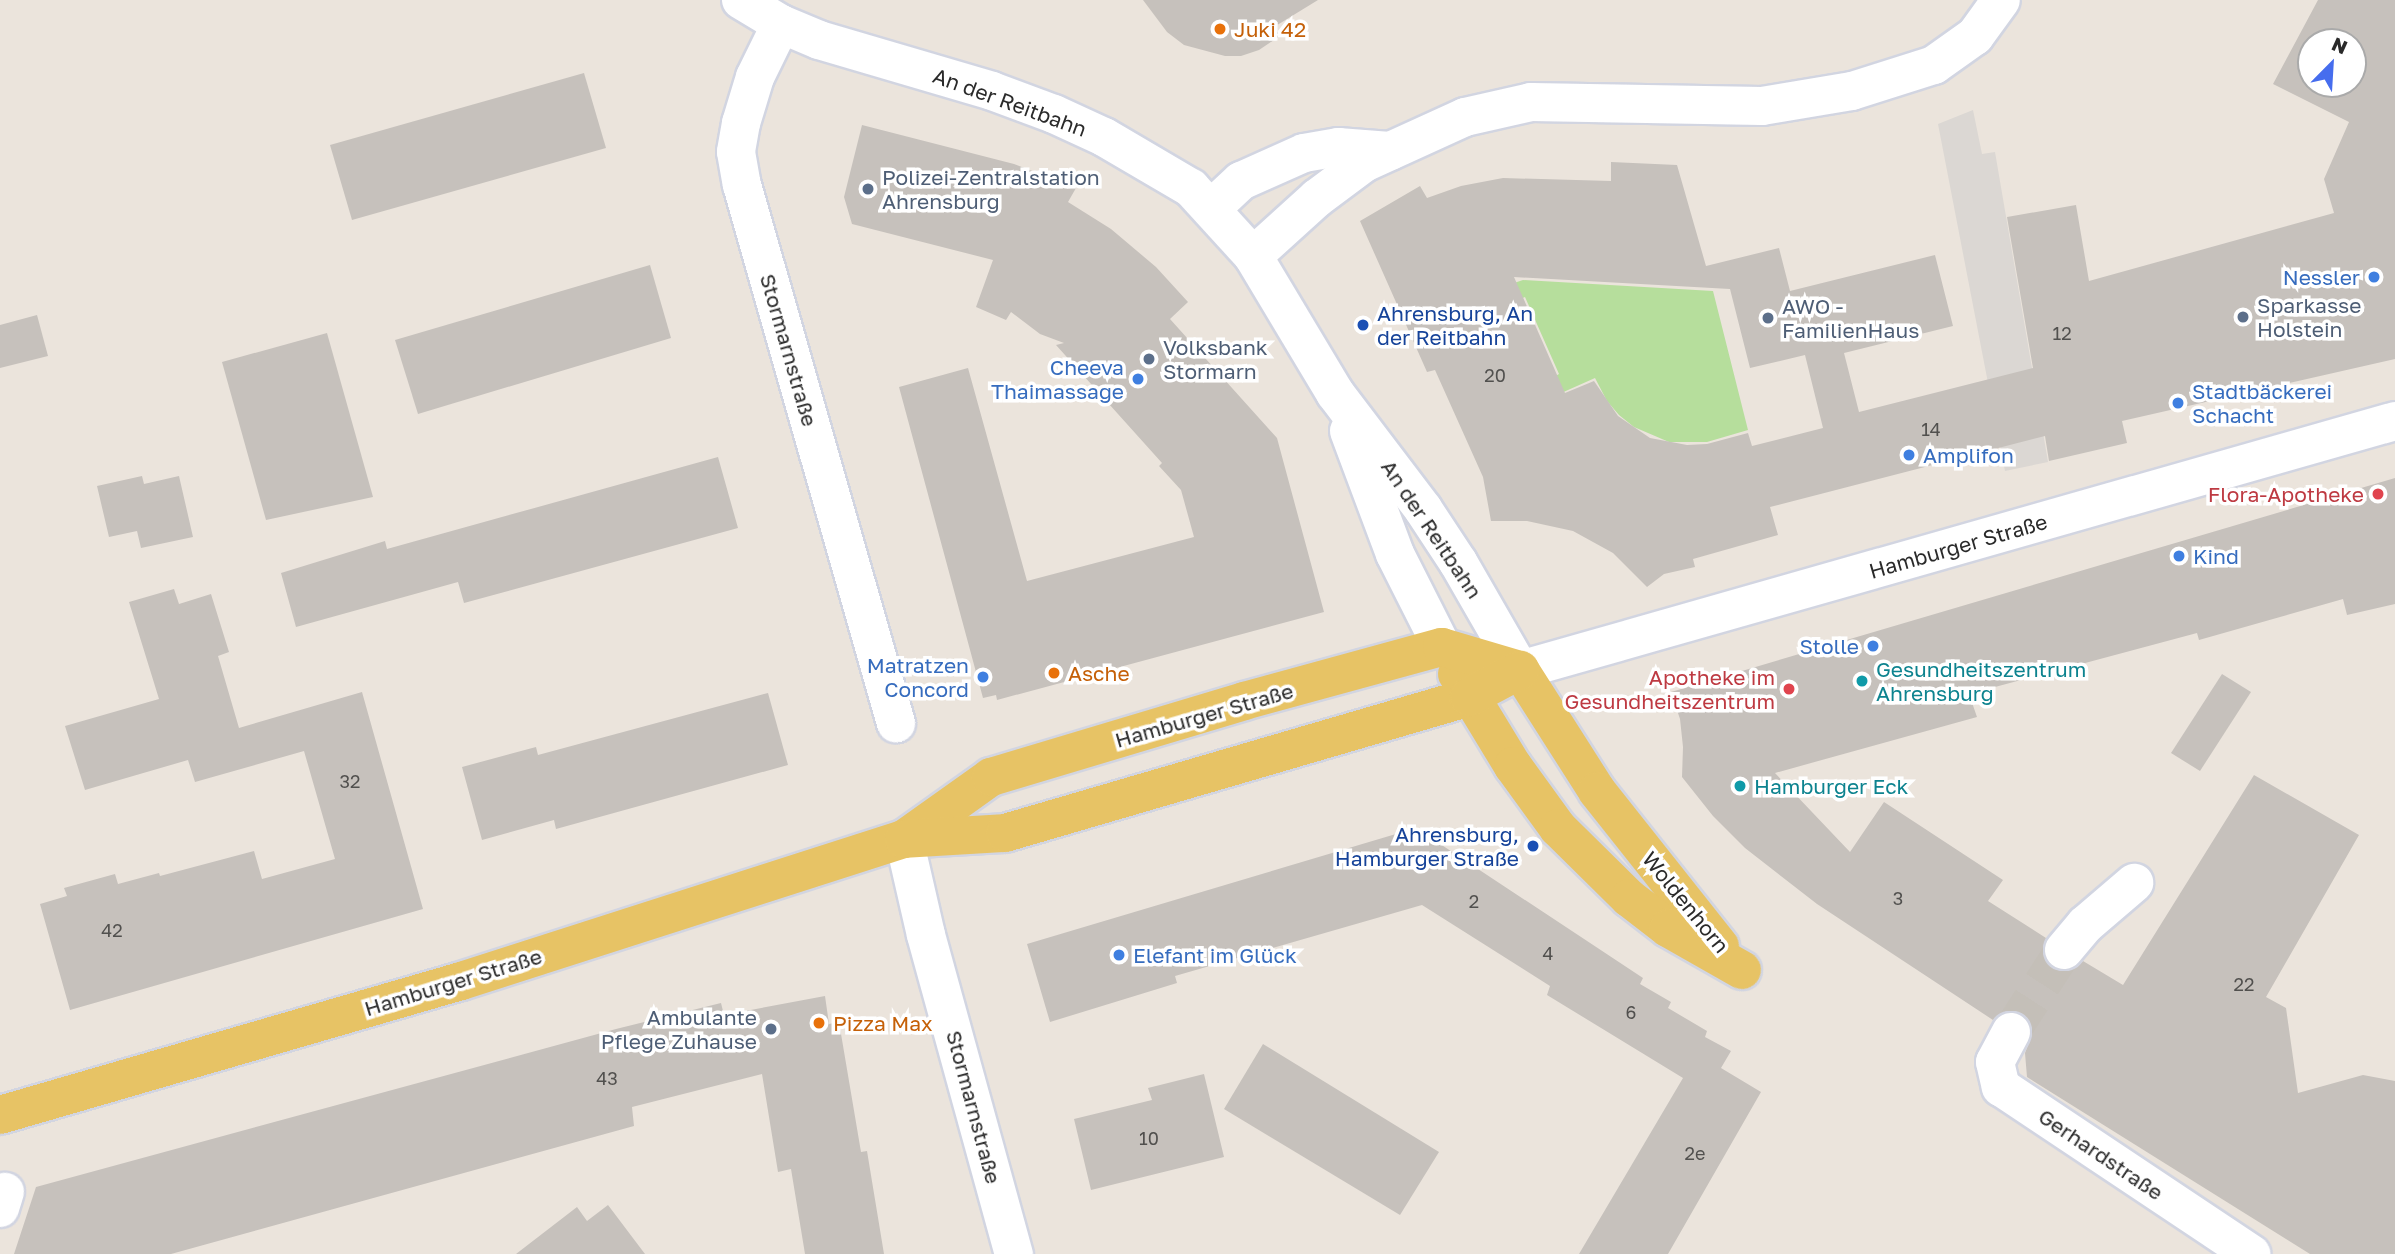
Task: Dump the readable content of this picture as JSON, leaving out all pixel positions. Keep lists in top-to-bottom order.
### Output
{
  "streets": {
    "main road": ["Hamburger Straße", "Woldenhorn"],
    "street": ["An der Reitbahn", "Stormarnstraße", "Gerhardstraße"]
  },
  "crossings": [
    ["An der Reitbahn", "Stormarnstraße"],
    ["An der Reitbahn", "Hamburger Straße"],
    ["An der Reitbahn", "Woldenhorn"],
    ["Stormarnstraße", "Hamburger Straße"],
    ["Hamburger Straße", "Woldenhorn"]
  ],
  "places": [
    "Juki 42",
    "Polizei-Zentralstation Ahrensburg",
    "Nessler",
    "Sparkasse Holstein",
    "AWO - FamilienHaus",
    "Ahrensburg, An der Reitbahn",
    "Volksbank Stormarn",
    "Cheeva Thaimassage",
    "Stadtbäckerei Schacht",
    "Amplifon",
    "Flora-Apotheke",
    "Kind",
    "Stolle",
    "Asche",
    "Matratzen Concord",
    "Gesundheitszentrum Ahrensburg",
    "Apotheke im Gesundheitszentrum",
    "Hamburger Eck",
    "Ahrensburg, Hamburger Straße",
    "Elefant im Glück",
    "Pizza Max",
    "Ambulante Pflege Zuhause"
  ],
  "house_numbers": [
    "12",
    "20",
    "14",
    "32",
    "3",
    "2",
    "42",
    "4",
    "22",
    "6",
    "43",
    "10",
    "2e"
  ],
  "north": "top right"
}
